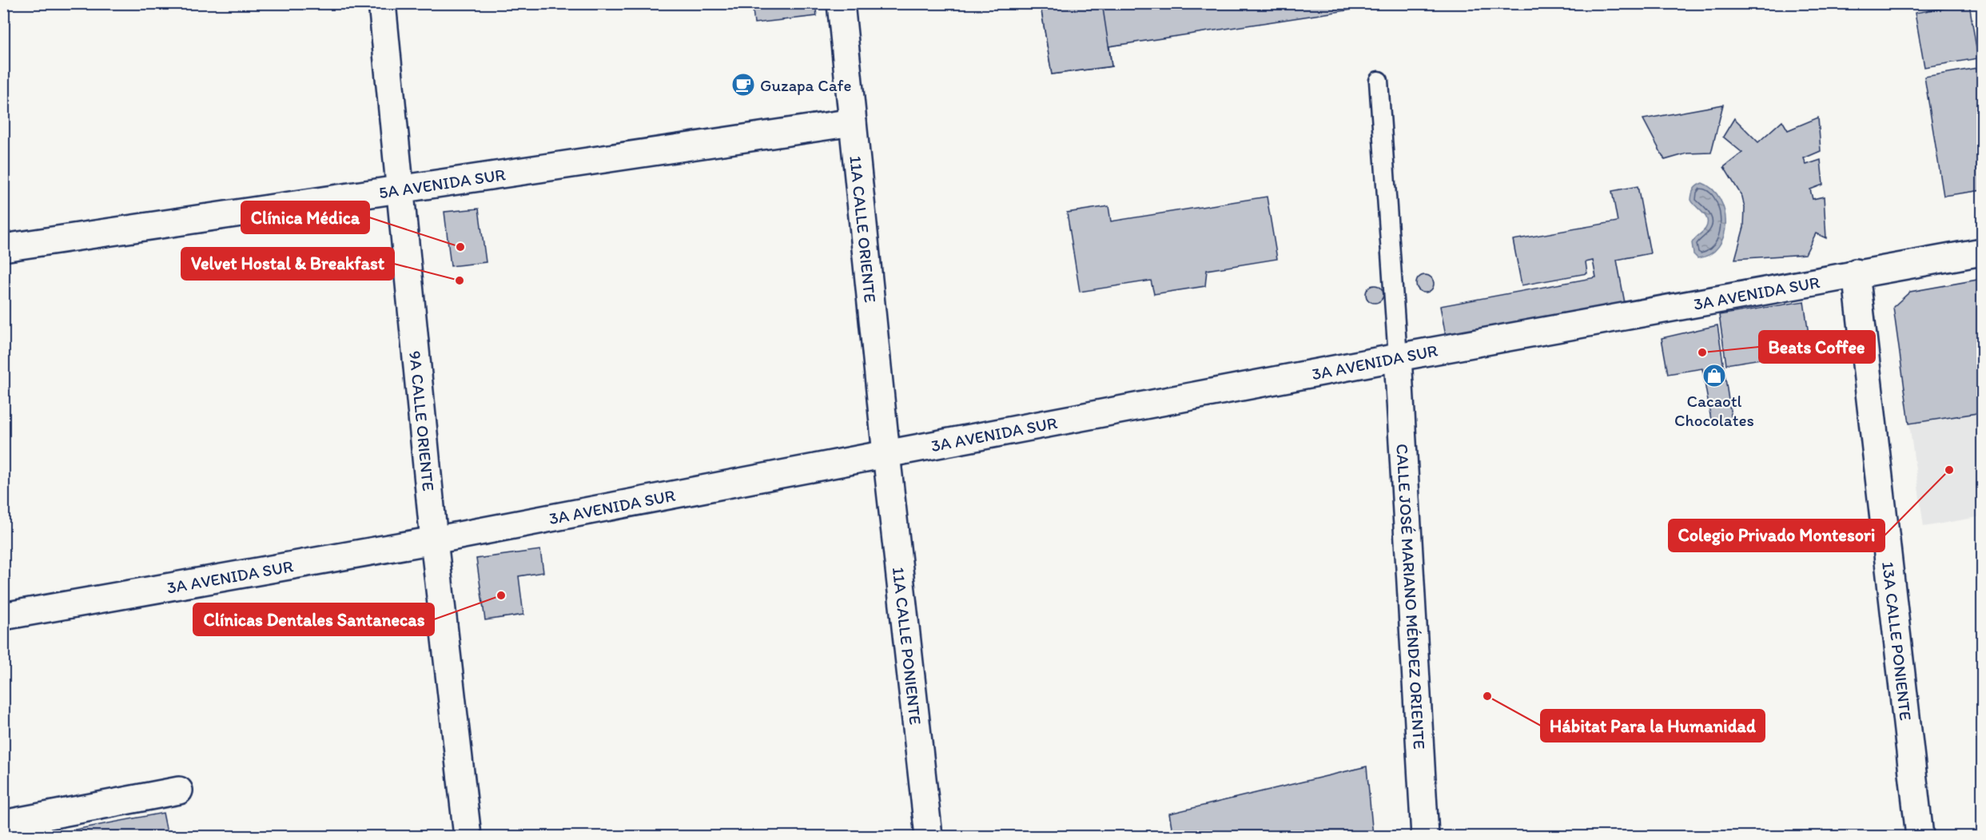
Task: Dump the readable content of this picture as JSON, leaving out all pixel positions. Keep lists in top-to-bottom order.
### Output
{
  "streets": {
    "street": [
      "5A AVENIDA SUR",
      "11A CALLE ORIENTE",
      "3A AVENIDA SUR",
      "9A CALLE ORIENTE",
      "CALLE JOSÉ MARIANO MÉNDEZ ORIENTE",
      "13A CALLE PONIENTE",
      "11A CALLE PONIENTE"
    ]
  },
  "crossings": [
    ["5A AVENIDA SUR", "11A CALLE ORIENTE"],
    ["5A AVENIDA SUR", "9A CALLE ORIENTE"],
    ["11A CALLE ORIENTE", "3A AVENIDA SUR"],
    ["11A CALLE ORIENTE", "11A CALLE PONIENTE"],
    ["3A AVENIDA SUR", "9A CALLE ORIENTE"],
    ["3A AVENIDA SUR", "CALLE JOSÉ MARIANO MÉNDEZ ORIENTE"],
    ["3A AVENIDA SUR", "13A CALLE PONIENTE"],
    ["3A AVENIDA SUR", "11A CALLE PONIENTE"]
  ],
  "places": {
    "cafe": ["Guzapa Cafe"],
    "other": [
      "Clínica Médica",
      "Velvet Hostal & Breakfast",
      "Beats Coffee",
      "Colegio Privado Montesori",
      "Clínicas Dentales Santanecas",
      "Hábitat Para la Humanidad"
    ],
    "shop": ["Cacaotl Chocolates"]
  }
}
